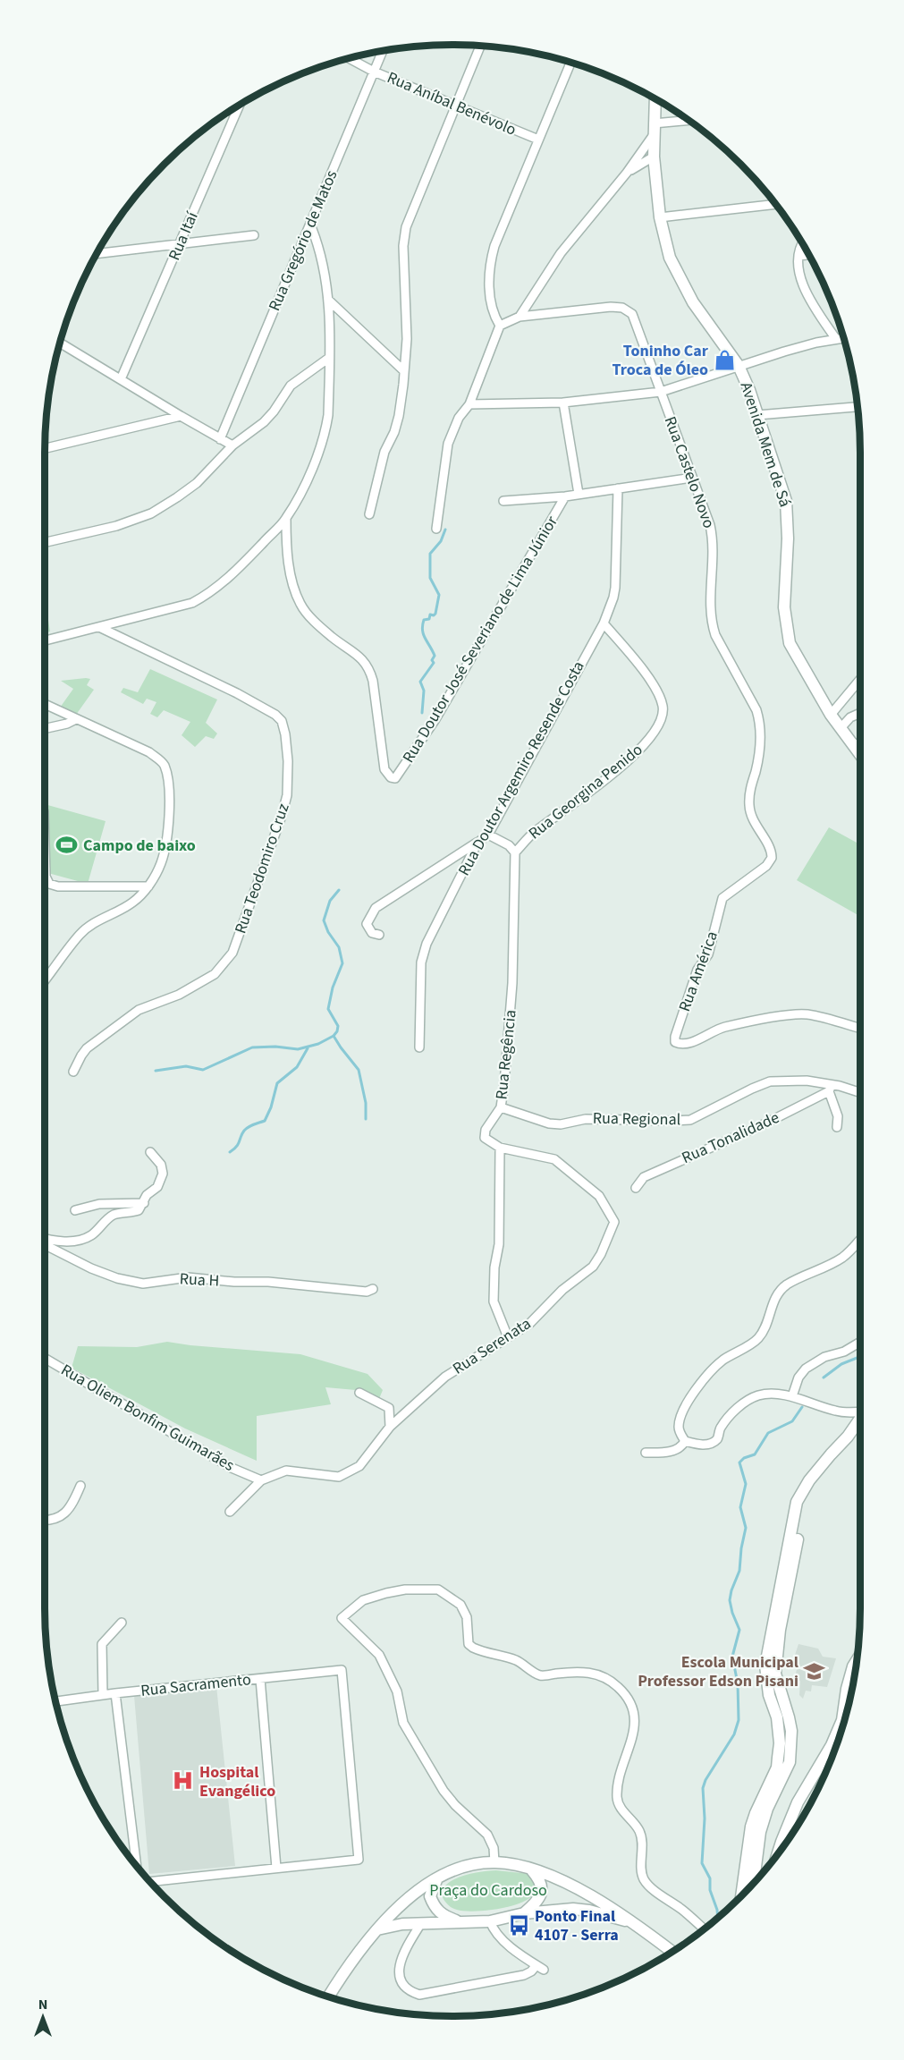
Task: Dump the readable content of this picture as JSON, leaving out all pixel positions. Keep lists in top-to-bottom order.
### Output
{
  "streets": {
    "street": [
      "Rua Aníbal Benévolo",
      "Rua Itaí",
      "Rua Gregório de Matos",
      "Avenida Mem de Sá",
      "Rua Castelo Novo",
      "Rua Doutor José Severiano de Lima Júnior",
      "Rua Doutor Argemiro Resende Costa",
      "Rua Georgina Penido",
      "Rua Teodomiro Cruz",
      "Rua América",
      "Rua Regência",
      "Rua Regional",
      "Rua Tonalidade",
      "Rua H",
      "Rua Serenata",
      "Rua Oliem Bonfim Guimarães",
      "Rua Sacramento"
    ]
  },
  "crossings": [
    ["Rua Aníbal Benévolo", "Rua Gregório de Matos"],
    ["Rua Castelo Novo", "Rua América"],
    ["Rua Doutor Argemiro Resende Costa", "Rua Georgina Penido"],
    ["Rua Georgina Penido", "Rua Regência"],
    ["Rua Regência", "Rua Regional"],
    ["Rua Regência", "Rua Serenata"],
    ["Rua Regional", "Rua Tonalidade"],
    ["Rua Serenata", "Rua Oliem Bonfim Guimarães"]
  ],
  "parks": ["Praça do Cardoso"],
  "places": {
    "shop": ["Toninho Car Troca de Óleo"],
    "sports": ["Campo de baixo"],
    "school or university": ["Escola Municipal Professor Edson Pisani"],
    "hospital": ["Hospital Evangélico"],
    "bus stop": ["Ponto Final 4107 - Serra"]
  },
  "north": "top"
}
